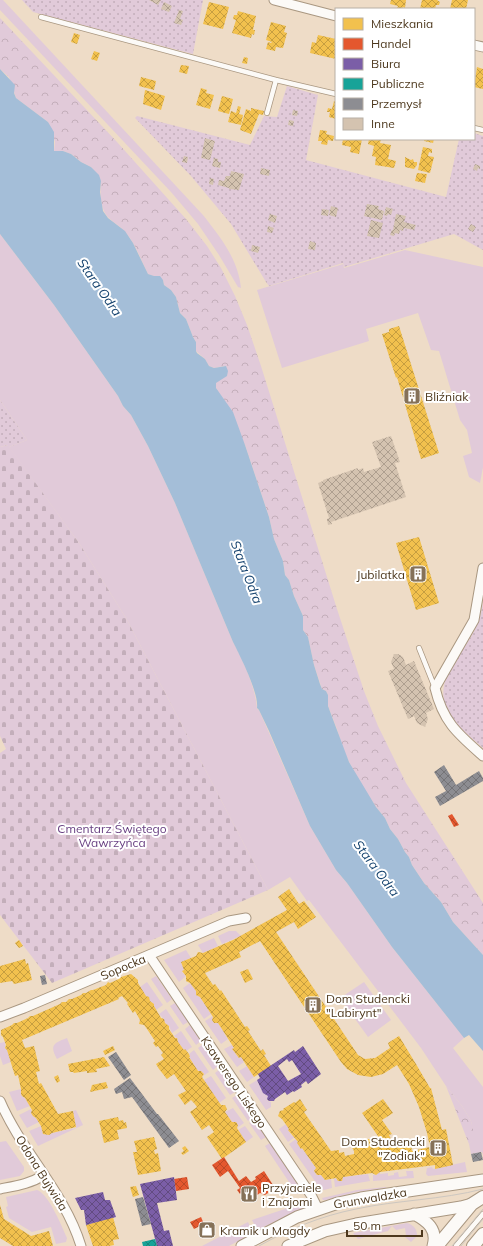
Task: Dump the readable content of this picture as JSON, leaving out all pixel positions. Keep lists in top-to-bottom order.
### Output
{
  "streets": {
    "main road": ["Grunwaldzka"],
    "street": ["Sopocka", "Ksawerego Liskego", "Odona Bujwida"]
  },
  "crossings": [
    ["Sopocka", "Ksawerego Liskego"],
    ["Ksawerego Liskego", "Grunwaldzka"]
  ],
  "water": ["Stara Odra"],
  "parks": ["Cmentarz Świętego Wawrzyńca"],
  "places": {
    "building": [
      "Bliźniak",
      "Jubilatka",
      "Dom Studencki \"Labirynt\"",
      "Dom Studencki \"Zodiak\""
    ],
    "restaurant": ["Przyjaciele i Znajomi"],
    "shop": ["Kramik u Magdy"]
  },
  "legend": [
    "Mieszkania",
    "Handel",
    "Biura",
    "Publiczne",
    "Przemysł",
    "Inne"
  ],
  "scale_bar": "50 m"
}
